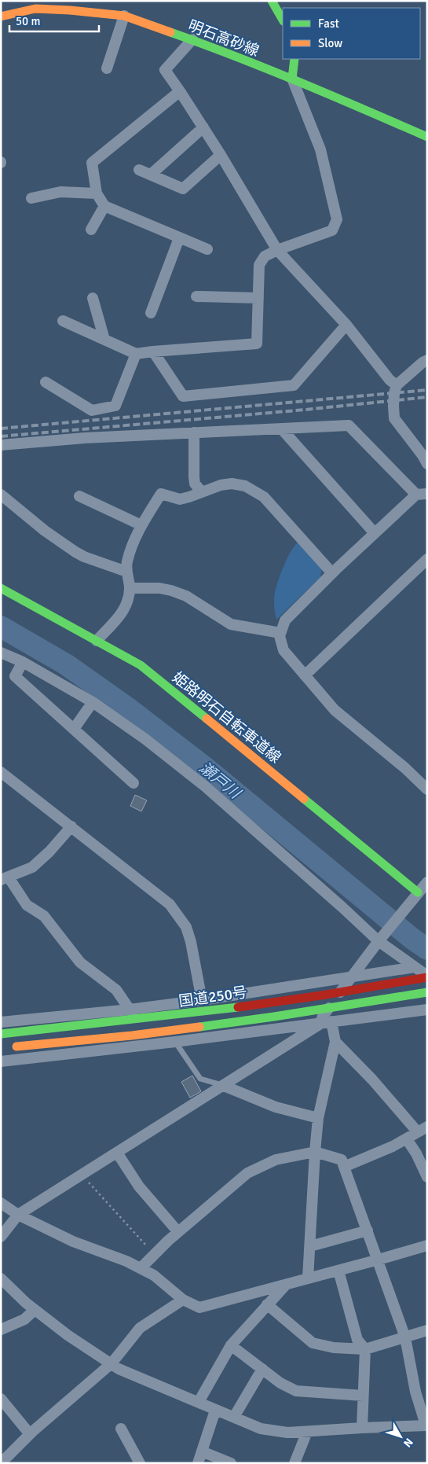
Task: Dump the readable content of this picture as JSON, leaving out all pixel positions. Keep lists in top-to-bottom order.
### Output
{
  "streets": {
    "main road": ["明石高砂線", "姫路明石自転車道線", "国道250号"]
  },
  "water": ["瀬戸川"],
  "legend": ["Fast", "Slow"],
  "scale_bar": "50 m",
  "north": "bottom right"
}
